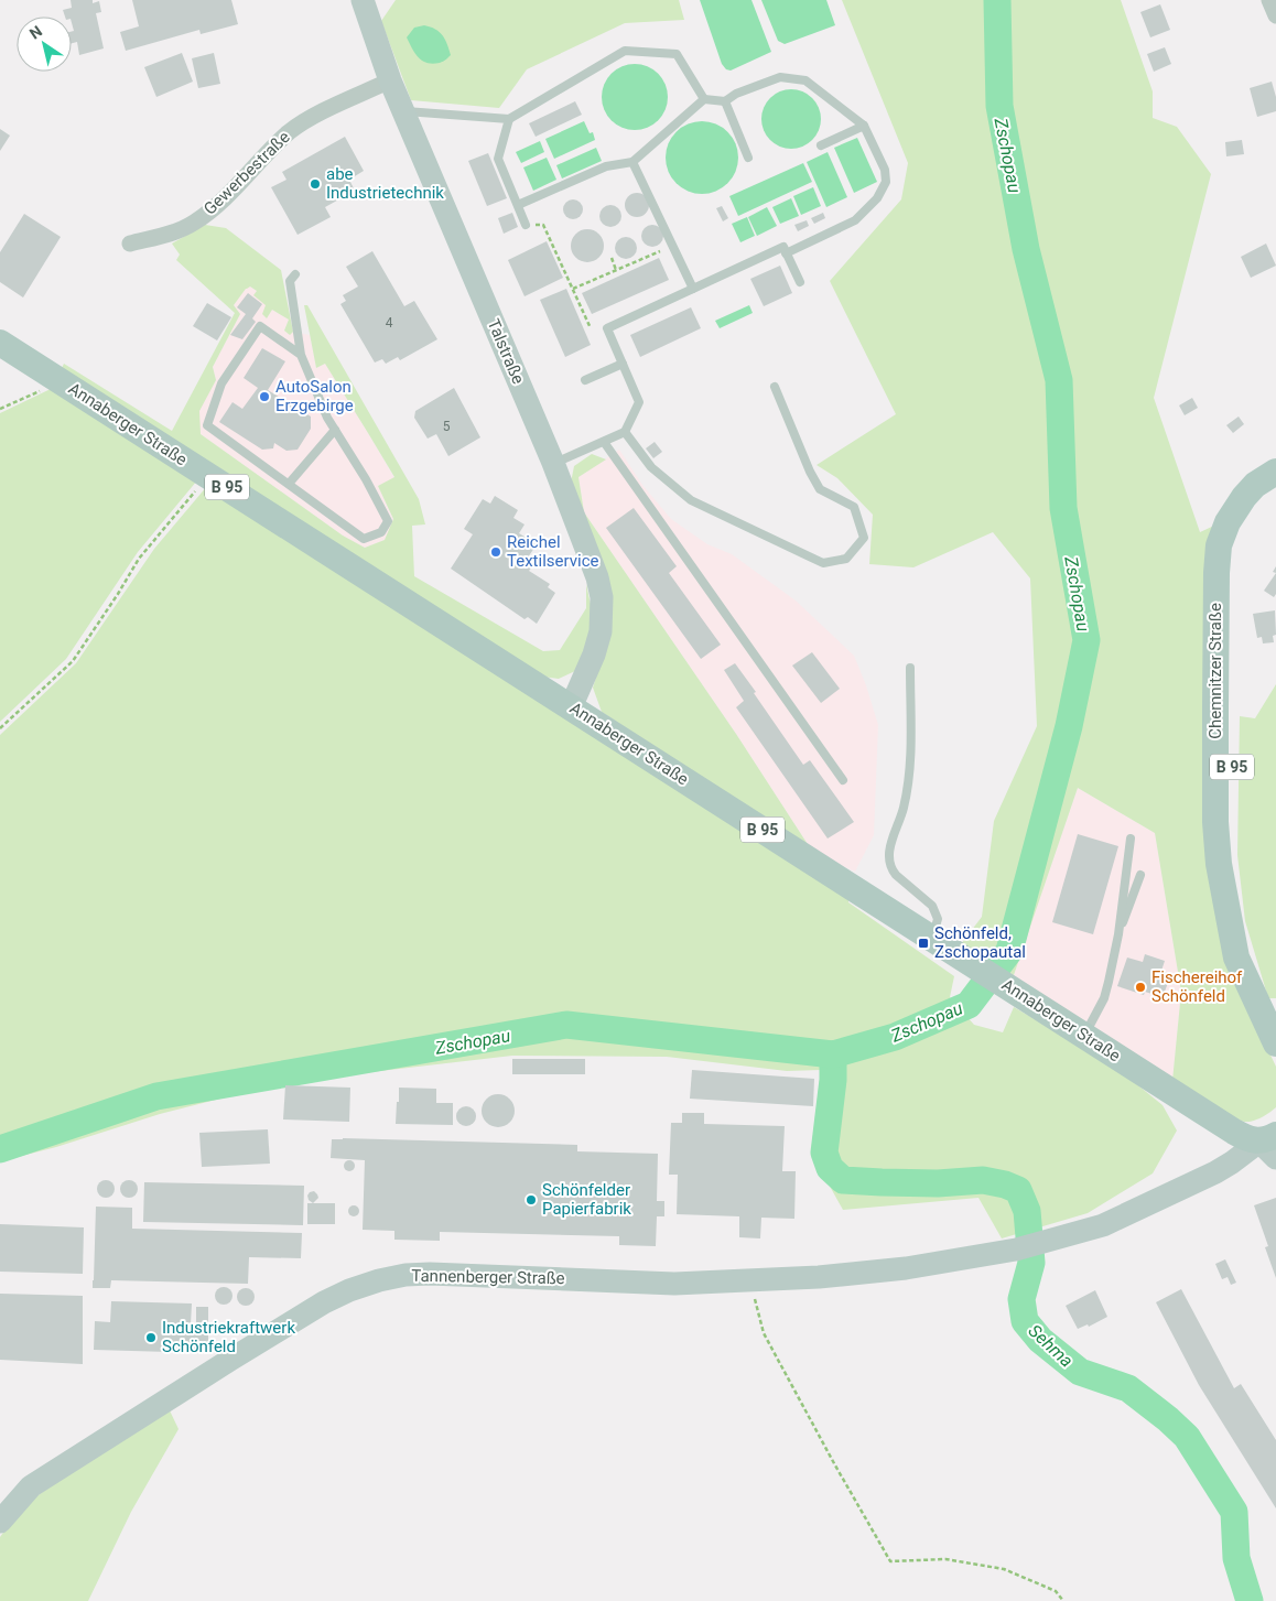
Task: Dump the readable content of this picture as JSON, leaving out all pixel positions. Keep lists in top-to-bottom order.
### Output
{
  "streets": {
    "main road": [
      "Talstraße",
      "Annaberger Straße",
      "B 95",
      "Chemnitzer Straße",
      "Tannenberger Straße"
    ],
    "street": ["Gewerbestraße"]
  },
  "crossings": [
    ["Gewerbestraße", "Talstraße"],
    ["Talstraße", "Annaberger Straße"],
    ["Annaberger Straße", "Tannenberger Straße"]
  ],
  "water": ["Zschopau", "Sehma"],
  "places": {
    "other": [
      "abe Industrietechnik",
      "AutoSalon Erzgebirge",
      "Reichel Textilservice",
      "Fischereihof Schönfeld",
      "Schönfelder Papierfabrik",
      "Industriekraftwerk Schönfeld"
    ],
    "transit": ["Schönfeld, Zschopautal"]
  },
  "house_numbers": ["4", "5"],
  "north": "top left"
}
